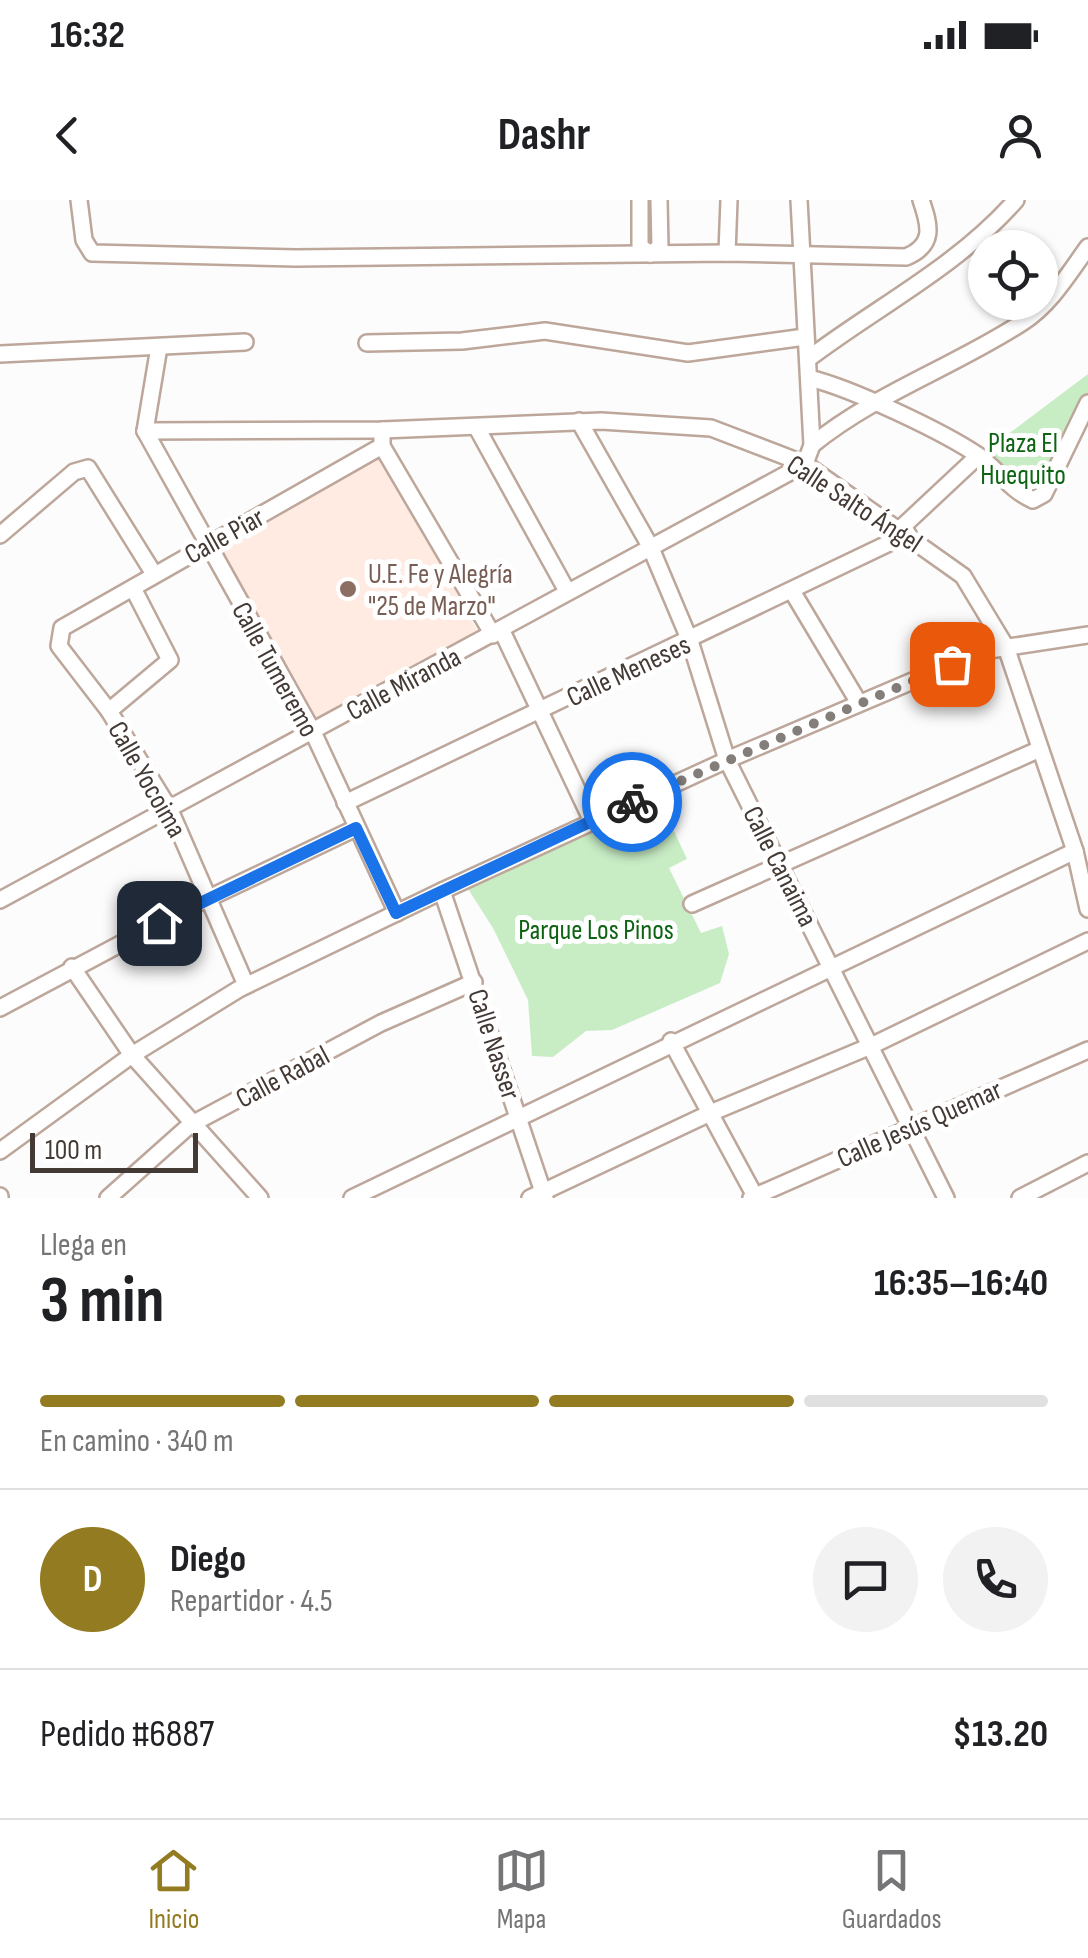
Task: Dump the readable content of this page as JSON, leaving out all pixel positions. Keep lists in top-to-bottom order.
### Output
{
  "streets": {
    "street": [
      "Calle Salto Ángel",
      "Calle Piar",
      "Calle Tumeremo",
      "Calle Meneses",
      "Calle Miranda",
      "Calle Yocoima",
      "Calle Canaima",
      "Calle Nasser",
      "Calle Rabal",
      "Calle Jesús Quemar"
    ]
  },
  "crossings": [
    ["Calle Salto Ángel", "Calle Piar"],
    ["Calle Salto Ángel", "Calle Tumeremo"],
    ["Calle Salto Ángel", "Calle Meneses"],
    ["Calle Salto Ángel", "Calle Miranda"],
    ["Calle Salto Ángel", "Calle Canaima"],
    ["Calle Piar", "Calle Tumeremo"],
    ["Calle Piar", "Calle Yocoima"],
    ["Calle Tumeremo", "Calle Meneses"],
    ["Calle Tumeremo", "Calle Miranda"],
    ["Calle Meneses", "Calle Canaima"],
    ["Calle Miranda", "Calle Yocoima"],
    ["Calle Miranda", "Calle Canaima"],
    ["Calle Canaima", "Calle Jesús Quemar"],
    ["Calle Nasser", "Calle Rabal"]
  ],
  "parks": ["Plaza El Huequito", "Parque Los Pinos"],
  "places": ["U.E. Fe y Alegría \"25 de Marzo\""],
  "scale_bar": "100 m",
  "page": {
    "status": "16:32",
    "header": "Dashr",
    "scale": "100 m",
    "heading": ["3 min", "Llega en", "16:35–16:40"],
    "panel": [
      "Diego",
      "Repartidor · 4.5",
      "Pedido #6887",
      "$13.20"
    ],
    "bar": "En camino · 340 m",
    "round": "D",
    "tabs": ["Inicio", "Mapa", "Guardados"]
  }
}
